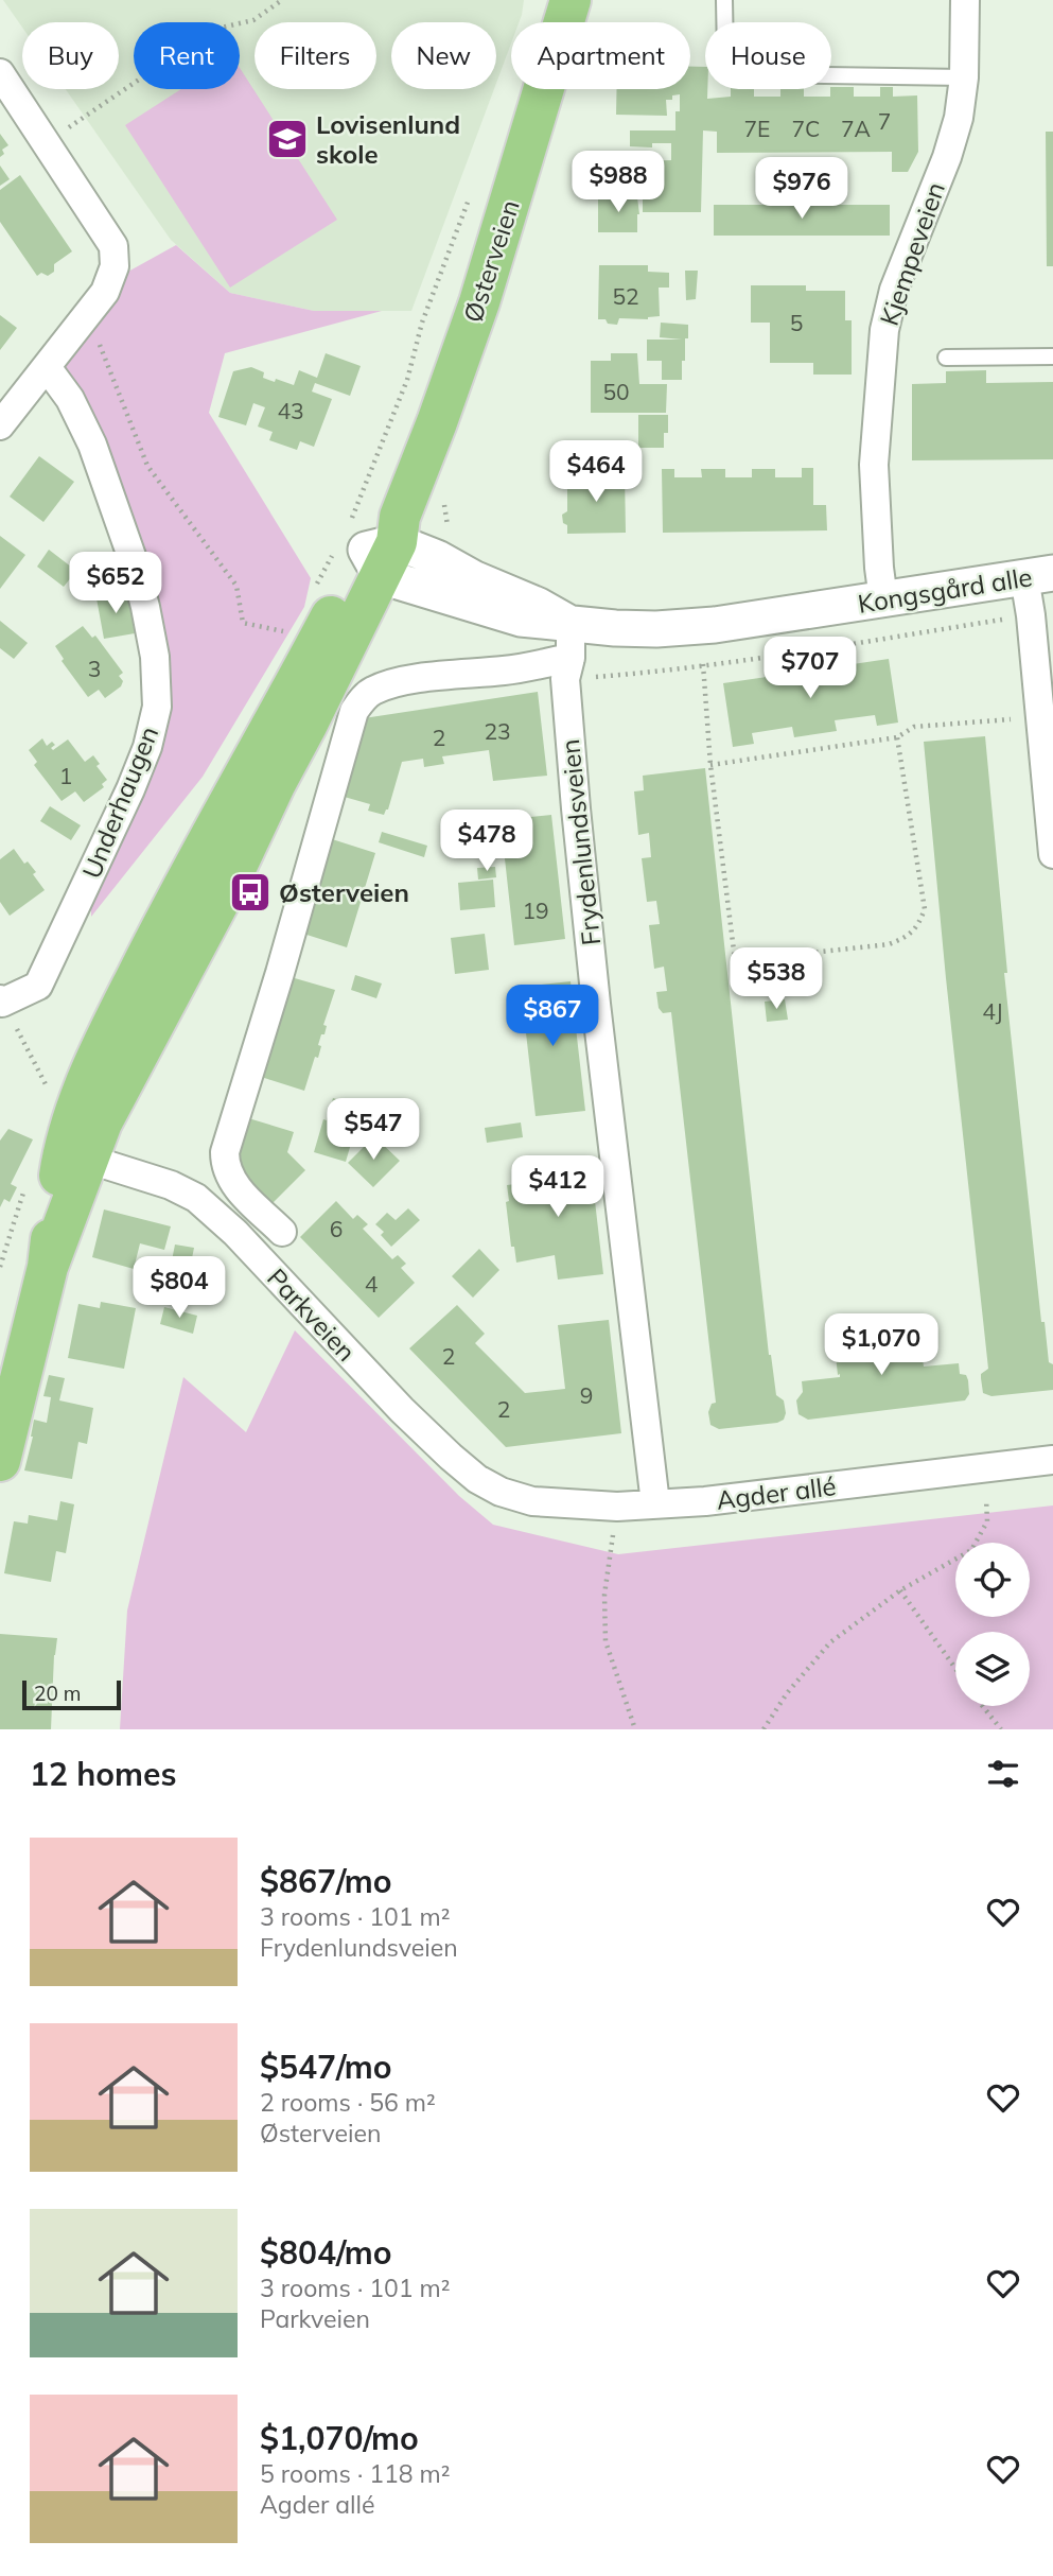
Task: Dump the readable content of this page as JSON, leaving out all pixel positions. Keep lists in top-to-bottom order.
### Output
{
  "streets": {
    "main road": ["Østerveien"],
    "street": [
      "Kjempeveien",
      "Kongsgård alle",
      "Underhaugen",
      "Frydenlundsveien",
      "Parkveien",
      "Agder allé"
    ]
  },
  "crossings": [
    ["Kjempeveien", "Kongsgård alle"],
    ["Østerveien", "Kongsgård alle"],
    ["Østerveien", "Parkveien"],
    ["Kongsgård alle", "Frydenlundsveien"],
    ["Frydenlundsveien", "Agder allé"],
    ["Parkveien", "Agder allé"]
  ],
  "places": {
    "school or university": ["Lovisenlund skole"],
    "bus stop": ["Østerveien"]
  },
  "house_numbers": [
    "7",
    "7E",
    "7C",
    "7A",
    "52",
    "5",
    "50",
    "43",
    "3",
    "23",
    "2",
    "1",
    "19",
    "4J",
    "6",
    "4",
    "2",
    "9",
    "2"
  ],
  "scale_bar": "20 m",
  "page": {
    "chip": [
      "Buy",
      "Rent",
      "Filters",
      "New",
      "Apartment",
      "House"
    ],
    "price": [
      "$988",
      "$976",
      "$464",
      "$652",
      "$707",
      "$478",
      "$538",
      "$867",
      "$547",
      "$412",
      "$804",
      "$1,070"
    ],
    "scale": "20 m",
    "heading": "12 homes",
    "list": [
      {
        "name": "$867/mo",
        "note": "3 rooms · 101 m² · Frydenlundsveien"
      },
      {
        "name": "$547/mo",
        "note": "2 rooms · 56 m² · Østerveien"
      },
      {
        "name": "$804/mo",
        "note": "3 rooms · 101 m² · Parkveien"
      },
      {
        "name": "$1,070/mo",
        "note": "5 rooms · 118 m² · Agder allé"
      }
    ]
  }
}
